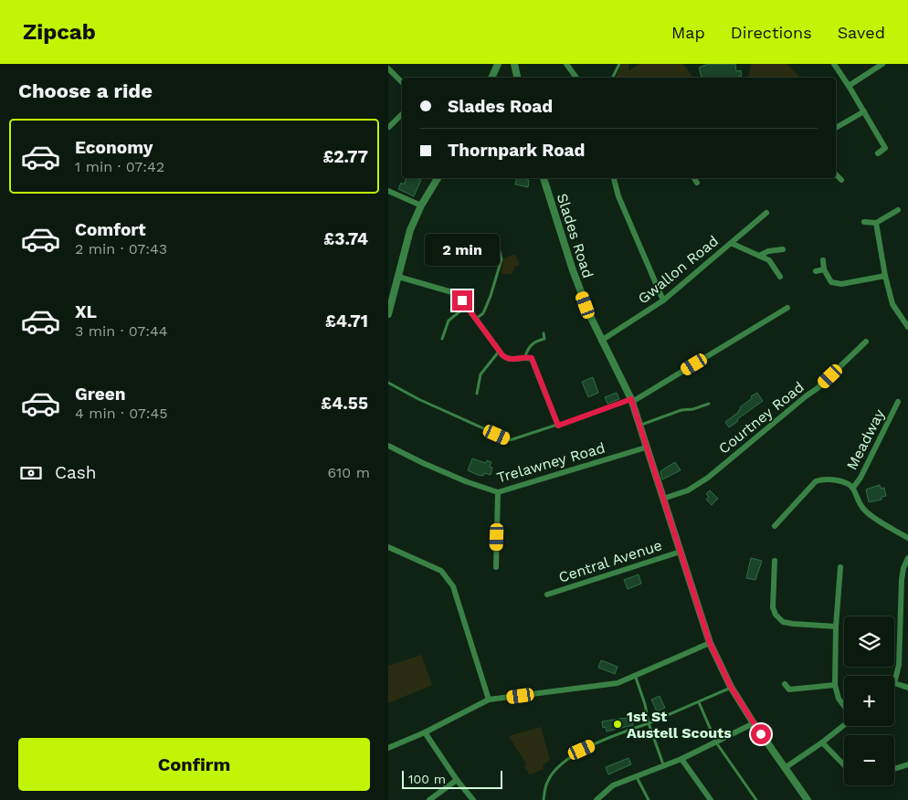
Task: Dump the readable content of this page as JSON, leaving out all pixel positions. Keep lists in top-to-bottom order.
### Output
{
  "streets": {
    "street": [
      "Slades Road",
      "Gwallon Road",
      "Courtney Road",
      "Meadway",
      "Trelawney Road",
      "Central Avenue"
    ]
  },
  "crossings": [
    ["Slades Road", "Gwallon Road"],
    ["Slades Road", "Courtney Road"],
    ["Slades Road", "Trelawney Road"],
    ["Slades Road", "Central Avenue"]
  ],
  "places": ["1st St Austell Scouts"],
  "scale_bar": "100 m",
  "page": {
    "header": "Zipcab",
    "nav": ["Map", "Directions", "Saved"],
    "heading": "Choose a ride",
    "banner": ["Slades Road", "Thornpark Road"],
    "list": [
      {
        "name": "Economy",
        "note": "1 min · 07:42",
        "value": "£2.77"
      },
      {
        "name": "Comfort",
        "note": "2 min · 07:43",
        "value": "£3.74"
      },
      {
        "name": "XL",
        "note": "3 min · 07:44",
        "value": "£4.71"
      },
      {
        "name": "Green",
        "note": "4 min · 07:45",
        "value": "£4.55"
      }
    ],
    "bubble": "2 min",
    "pay": ["Cash", "610 m"],
    "map_buttons": ["+", "−"],
    "buttons": "Confirm",
    "scale": "100 m"
  }
}
